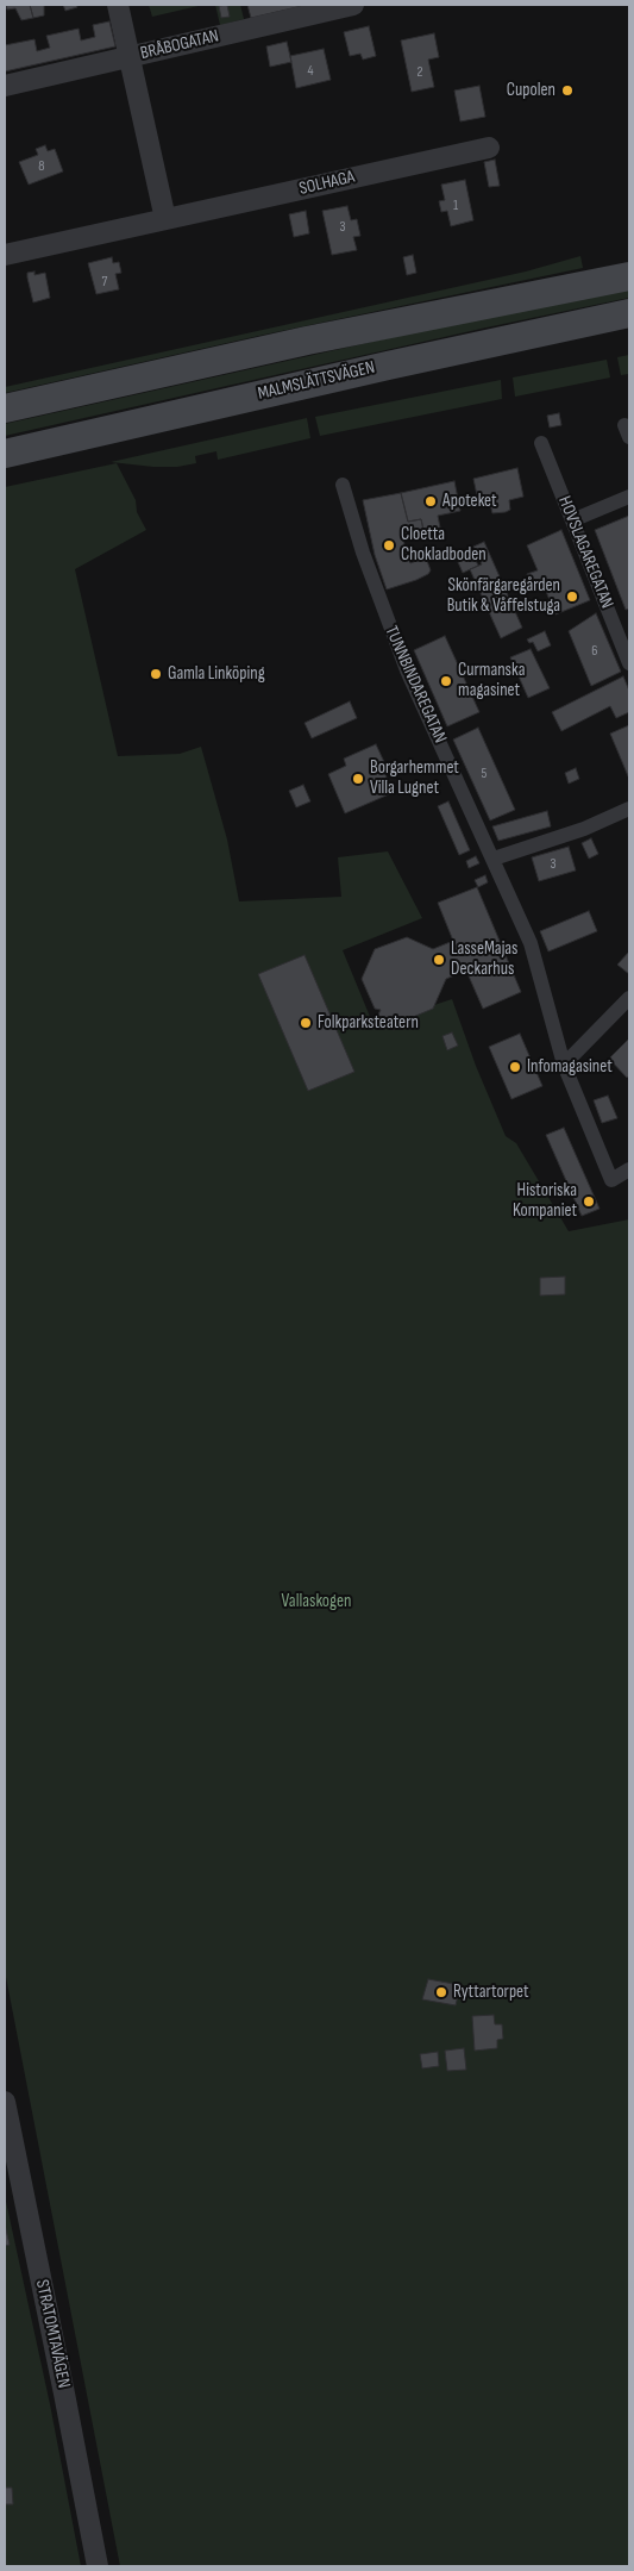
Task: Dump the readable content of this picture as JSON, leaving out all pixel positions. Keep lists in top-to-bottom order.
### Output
{
  "streets": {
    "main road": ["MALMSLÄTTSVÄGEN"],
    "street": [
      "BRÅBOGATAN",
      "SOLHAGA",
      "HOVSLAGAREGATAN",
      "TUNNBINDAREGATAN",
      "STRATOMTAVÄGEN"
    ]
  },
  "parks": ["Vallaskogen"],
  "places": [
    "Cupolen",
    "Apoteket",
    "Cloetta Chokladboden",
    "Skönfärgaregården Butik & Våffelstuga",
    "Gamla Linköping",
    "Curmanska magasinet",
    "Borgarhemmet Villa Lugnet",
    "LasseMajas Deckarhus",
    "Folkparksteatern",
    "Infomagasinet",
    "Historiska Kompaniet",
    "Ryttartorpet"
  ],
  "house_numbers": [
    "4",
    "2",
    "8",
    "1",
    "3",
    "7",
    "6",
    "5",
    "3"
  ]
}
